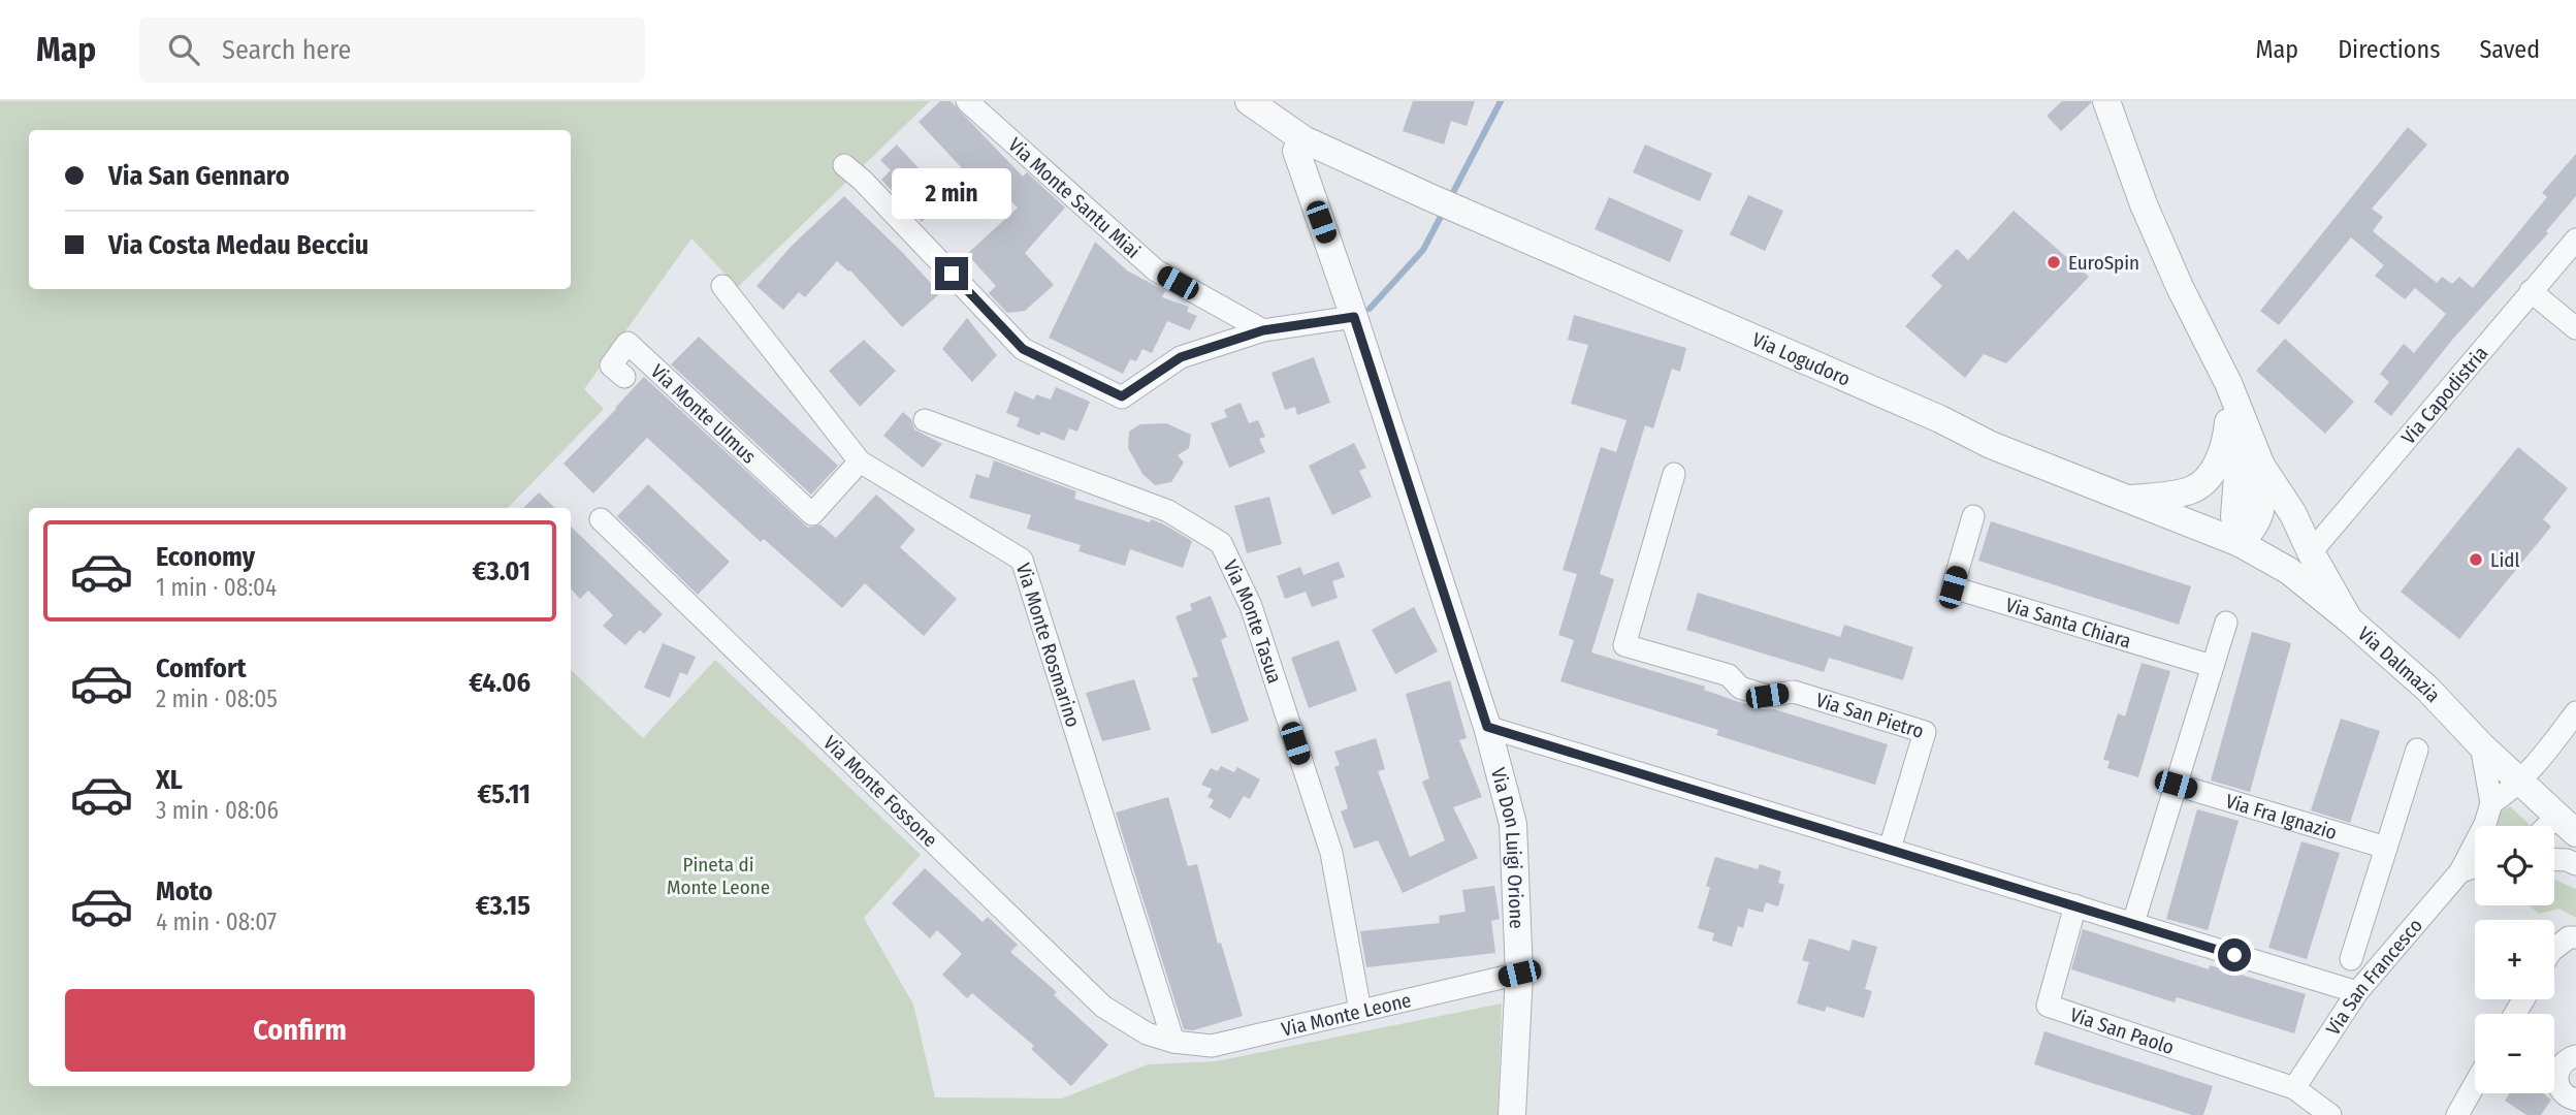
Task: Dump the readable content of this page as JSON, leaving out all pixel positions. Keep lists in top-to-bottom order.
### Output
{
  "streets": {
    "street": [
      "Via Monte Santu Miai",
      "Via Logudoro",
      "Via Capodistria",
      "Via Monte Ulmus",
      "Via Monte Tasua",
      "Via Santa Chiara",
      "Via Monte Rosmarino",
      "Via Dalmazia",
      "Via San Pietro",
      "Via Monte Fossone",
      "Via Fra Ignazio",
      "Via Don Luigi Orione",
      "Via San Francesco",
      "Via Monte Leone",
      "Via San Paolo"
    ]
  },
  "crossings": [
    ["Via Logudoro", "Via Dalmazia"],
    ["Via Logudoro", "Via Don Luigi Orione"],
    ["Via Capodistria", "Via Dalmazia"],
    ["Via Monte Ulmus", "Via Monte Rosmarino"],
    ["Via Monte Tasua", "Via Monte Leone"],
    ["Via Monte Rosmarino", "Via Monte Fossone"],
    ["Via Monte Rosmarino", "Via Monte Leone"],
    ["Via Monte Fossone", "Via Monte Leone"],
    ["Via Don Luigi Orione", "Via Monte Leone"],
    ["Via San Francesco", "Via San Paolo"]
  ],
  "parks": ["Pineta di Monte Leone"],
  "places": ["EuroSpin", "Lidl"],
  "page": {
    "header": "Map",
    "search": "Search here",
    "nav": ["Map", "Directions", "Saved"],
    "banner": ["Via San Gennaro", "Via Costa Medau Becciu"],
    "bubble": "2 min",
    "list": [
      {
        "name": "Economy",
        "note": "1 min · 08:04",
        "value": "€3.01"
      },
      {
        "name": "Comfort",
        "note": "2 min · 08:05",
        "value": "€4.06"
      },
      {
        "name": "XL",
        "note": "3 min · 08:06",
        "value": "€5.11"
      },
      {
        "name": "Moto",
        "note": "4 min · 08:07",
        "value": "€3.15"
      }
    ],
    "map_buttons": ["+", "−"],
    "buttons": "Confirm"
  }
}
